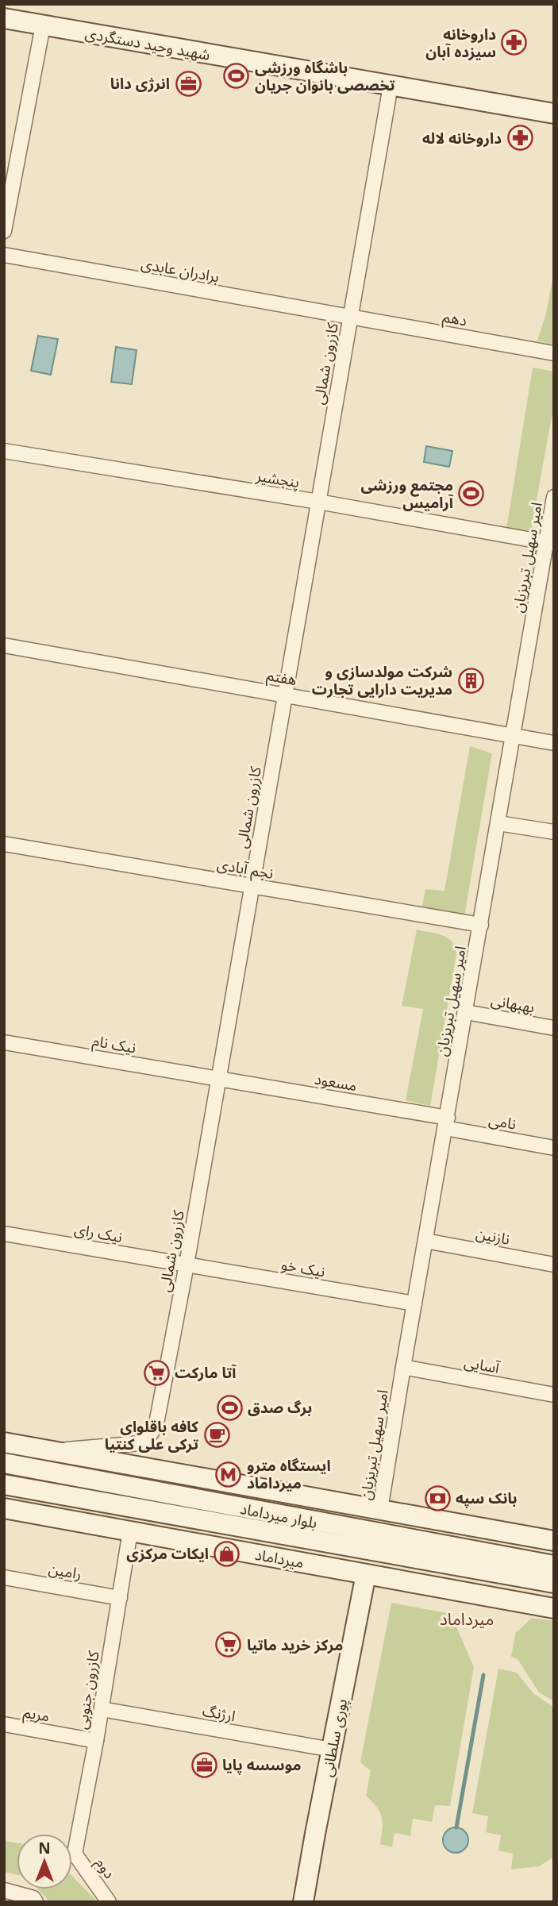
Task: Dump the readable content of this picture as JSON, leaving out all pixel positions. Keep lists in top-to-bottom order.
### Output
{
  "streets": {
    "main road": [
      "شهید وحید دستگردی",
      "بلوار میرداماد",
      "میرداماد",
      "پوری سلطانی"
    ],
    "street": [
      "برادران عابدی",
      "دهم",
      "کازرون شمالی",
      "پنجشیر",
      "امیر سهیل تبریزیان",
      "هفتم",
      "نجم آبادی",
      "بهبهانی",
      "نیک نام",
      "مسعود",
      "نامی",
      "نیک رای",
      "نازنین",
      "نیک خو",
      "آسایی",
      "رامین",
      "کازرون جنوبی",
      "ارژنگ",
      "مریم",
      "دوم"
    ]
  },
  "crossings": [
    ["شهید وحید دستگردی", "کازرون شمالی"],
    ["برادران عابدی", "دهم"],
    ["برادران عابدی", "کازرون شمالی"],
    ["دهم", "کازرون شمالی"],
    ["کازرون شمالی", "پنجشیر"],
    ["کازرون شمالی", "هفتم"],
    ["کازرون شمالی", "نجم آبادی"],
    ["کازرون شمالی", "نیک نام"],
    ["کازرون شمالی", "مسعود"],
    ["کازرون شمالی", "نیک رای"],
    ["کازرون شمالی", "نیک خو"],
    ["پنجشیر", "امیر سهیل تبریزیان"],
    ["امیر سهیل تبریزیان", "هفتم"],
    ["امیر سهیل تبریزیان", "نجم آبادی"],
    ["امیر سهیل تبریزیان", "بهبهانی"],
    ["امیر سهیل تبریزیان", "مسعود"],
    ["امیر سهیل تبریزیان", "نامی"],
    ["امیر سهیل تبریزیان", "نازنین"],
    ["امیر سهیل تبریزیان", "نیک خو"],
    ["امیر سهیل تبریزیان", "آسایی"],
    ["نیک نام", "مسعود"],
    ["مسعود", "نامی"],
    ["نیک رای", "نیک خو"],
    ["میرداماد", "کازرون جنوبی"],
    ["میرداماد", "پوری سلطانی"],
    ["رامین", "کازرون جنوبی"],
    ["کازرون جنوبی", "ارژنگ"],
    ["کازرون جنوبی", "مریم"],
    ["کازرون جنوبی", "دوم"],
    ["ارژنگ", "پوری سلطانی"]
  ],
  "districts": ["میرداماد"],
  "places": {
    "pharmacy": ["داروخانه سیزده آبان", "داروخانه لاله"],
    "sports": ["باشگاه ورزشی تخصصی بانوان جریان", "مجتمع ورزشی آرامیس", "برگ صدق"],
    "office": ["انرژی دانا", "موسسه پایا"],
    "building": ["شرکت مولدسازی و مدیریت دارایی تجارت"],
    "supermarket": ["آتا مارکت", "مرکز خرید ماتیا"],
    "cafe": ["کافه باقلوای ترکی علی کنتیا"],
    "metro station": ["ایستگاه مترو میرداماد"],
    "bank": ["بانک سپه"],
    "shop": ["ایکات مرکزی"]
  },
  "north": "top"
}
